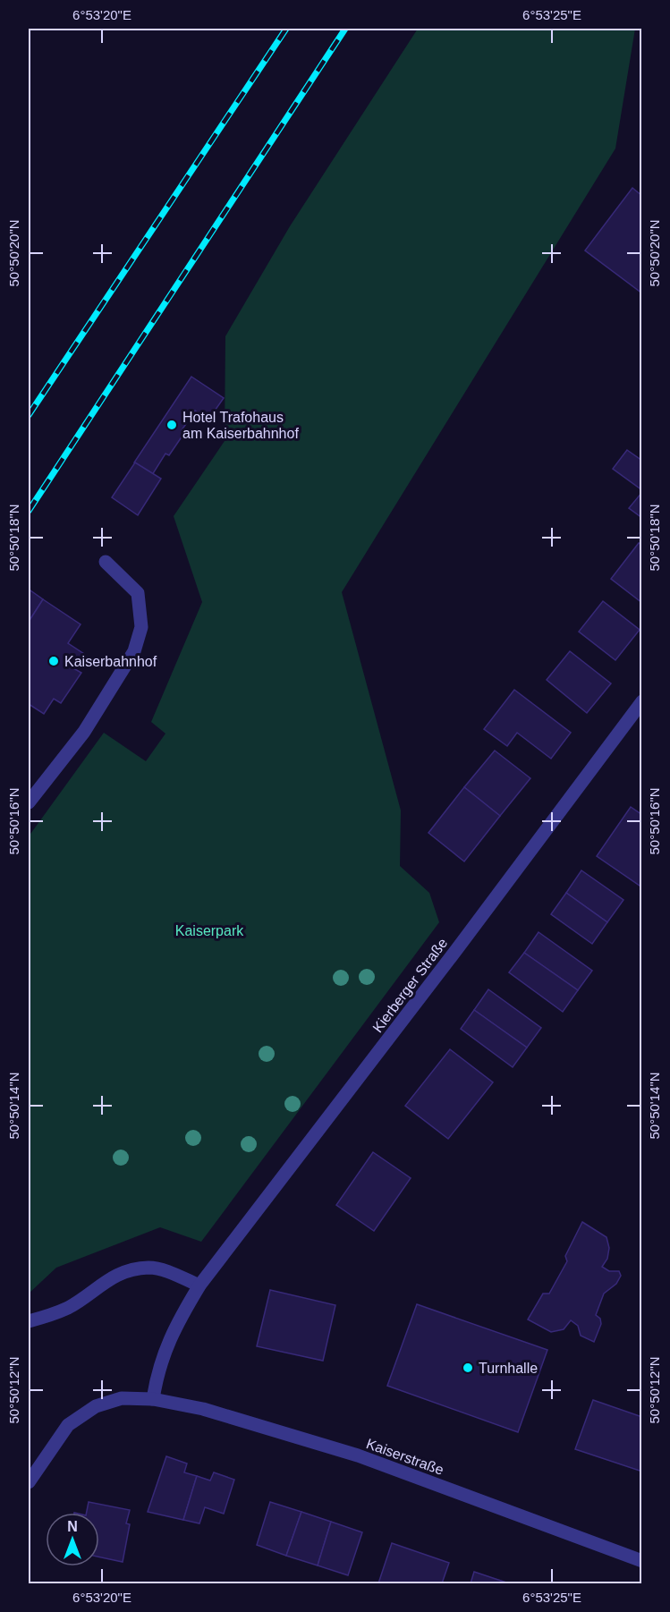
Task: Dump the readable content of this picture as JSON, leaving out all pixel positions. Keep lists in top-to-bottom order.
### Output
{
  "streets": {
    "street": ["Kierberger Straße", "Kaiserstraße"]
  },
  "crossings": [
    ["Kierberger Straße", "Kaiserstraße"]
  ],
  "parks": ["Kaiserpark"],
  "places": ["Hotel Trafohaus am Kaiserbahnhof", "Kaiserbahnhof", "Turnhalle"],
  "north": "top",
  "coordinates": [
    "6°53'20\"E",
    "6°53'25\"E",
    "50°50'20\"N",
    "50°50'18\"N",
    "50°50'16\"N",
    "50°50'14\"N",
    "50°50'12\"N"
  ]
}
